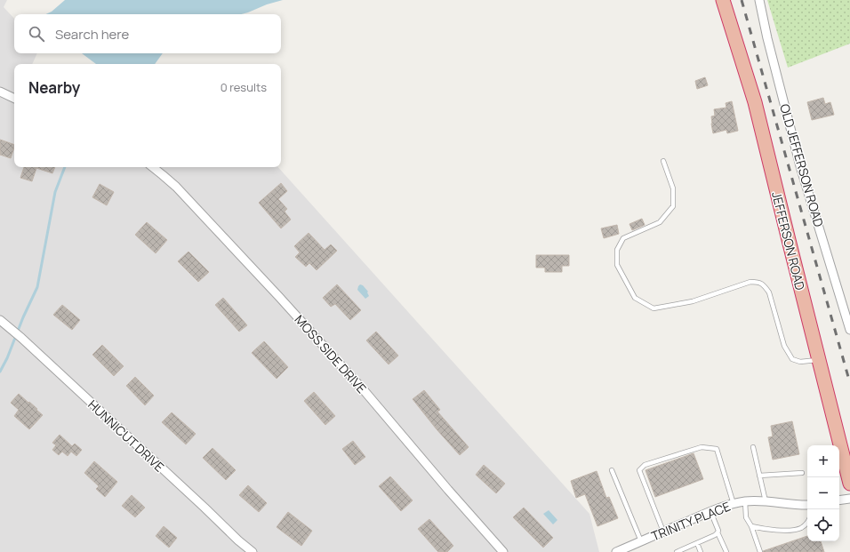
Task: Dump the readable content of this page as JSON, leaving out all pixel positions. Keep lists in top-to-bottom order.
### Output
{
  "streets": {
    "highway": ["JEFFERSON ROAD"],
    "street": [
      "OLD JEFFERSON ROAD",
      "MOSS SIDE DRIVE",
      "HUNNICUT DRIVE",
      "TRINITY PLACE"
    ]
  },
  "page": {
    "search": "Search here",
    "heading": ["Nearby", "0 results"],
    "map_buttons": ["+", "−"]
  }
}
